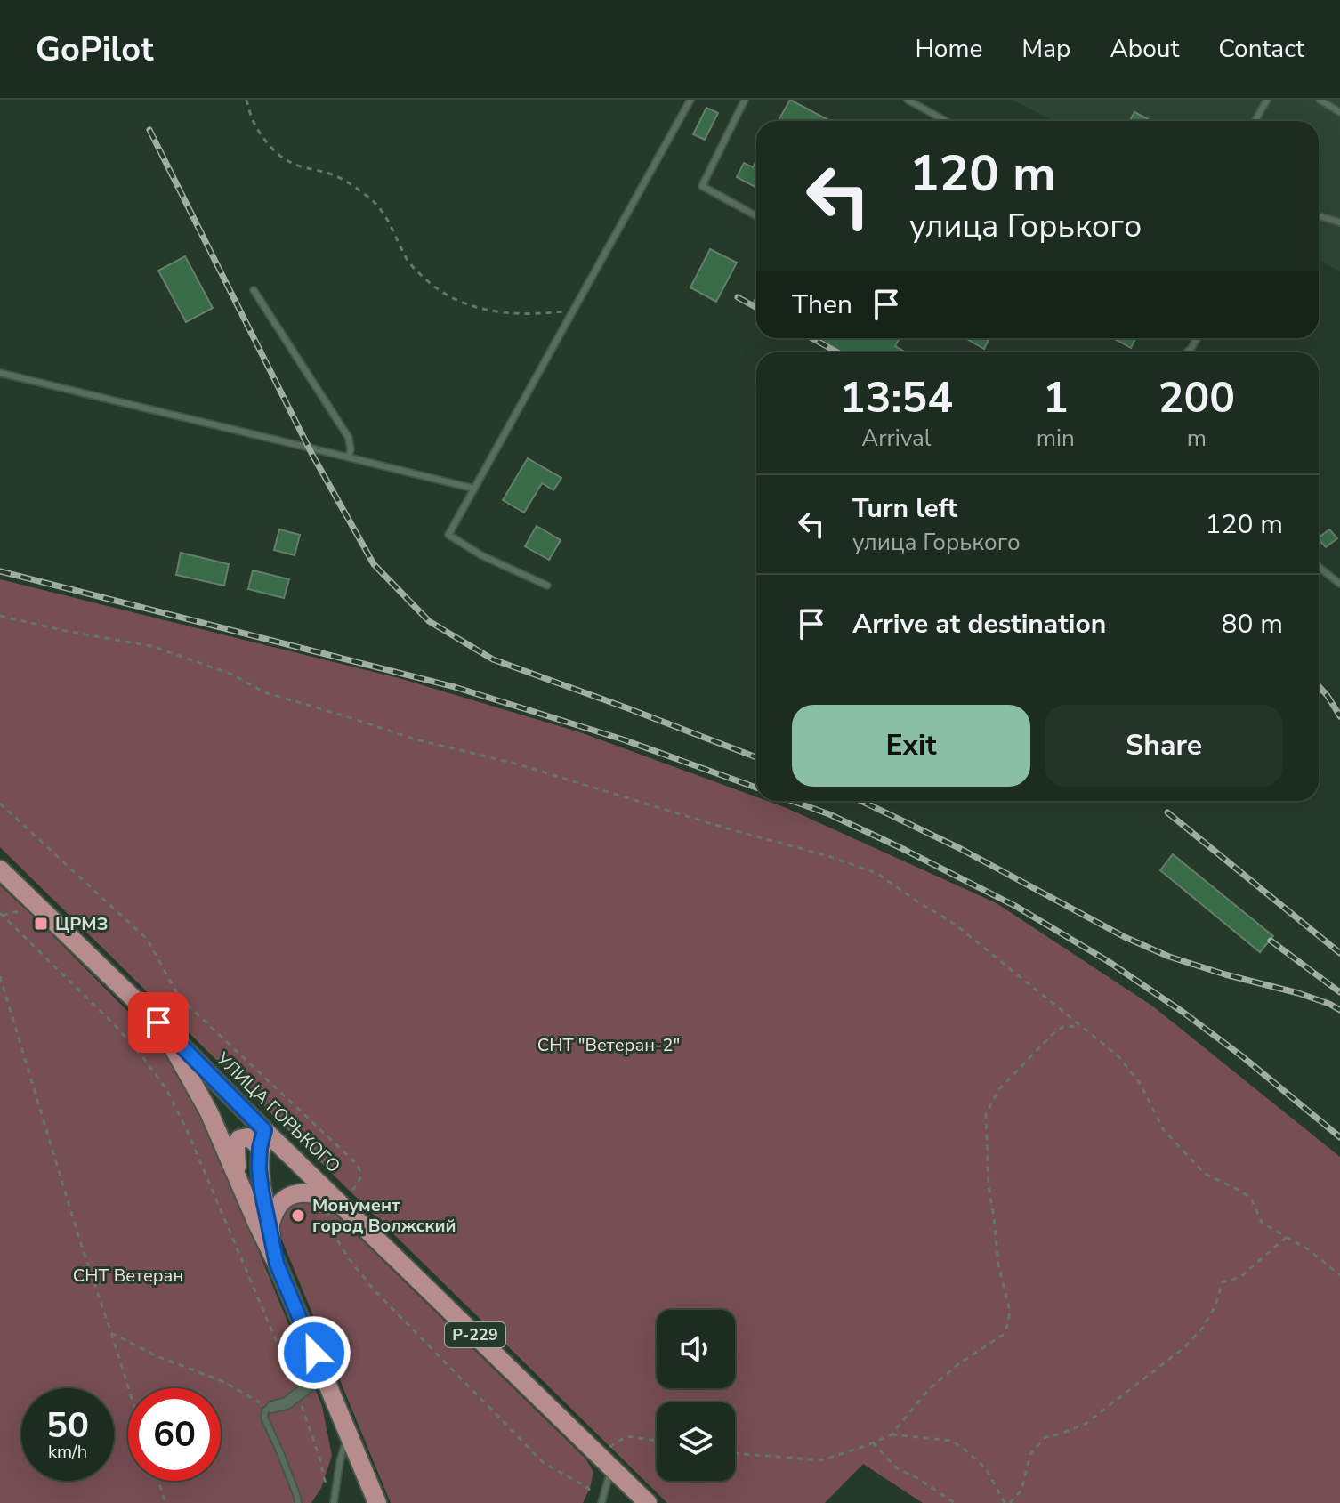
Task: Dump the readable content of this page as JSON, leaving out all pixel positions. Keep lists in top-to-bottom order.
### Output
{
  "streets": {
    "main road": ["УЛИЦА ГОРЬКОГО", "Р-229"]
  },
  "crossings": [
    ["УЛИЦА ГОРЬКОГО", "Р-229"]
  ],
  "parks": ["СНТ \"Ветеран-2\"", "СНТ Ветеран"],
  "places": {
    "transit": ["ЦРМЗ"],
    "other": ["Монумент город Волжский"]
  },
  "page": {
    "header": "GoPilot",
    "nav": [
      "Home",
      "Map",
      "About",
      "Contact"
    ],
    "turn": ["120 m", "улица Горького"],
    "then": "Then",
    "eta": [
      "13:54",
      "Arrival",
      "1",
      "min",
      "200",
      "m"
    ],
    "list": [
      {
        "name": "Turn left",
        "note": "улица Горького",
        "value": "120 m"
      },
      {
        "name": "Arrive at destination",
        "value": "80 m"
      }
    ],
    "buttons": ["Exit", "Share"],
    "speed": "50 km/h",
    "limit": "60"
  }
}
